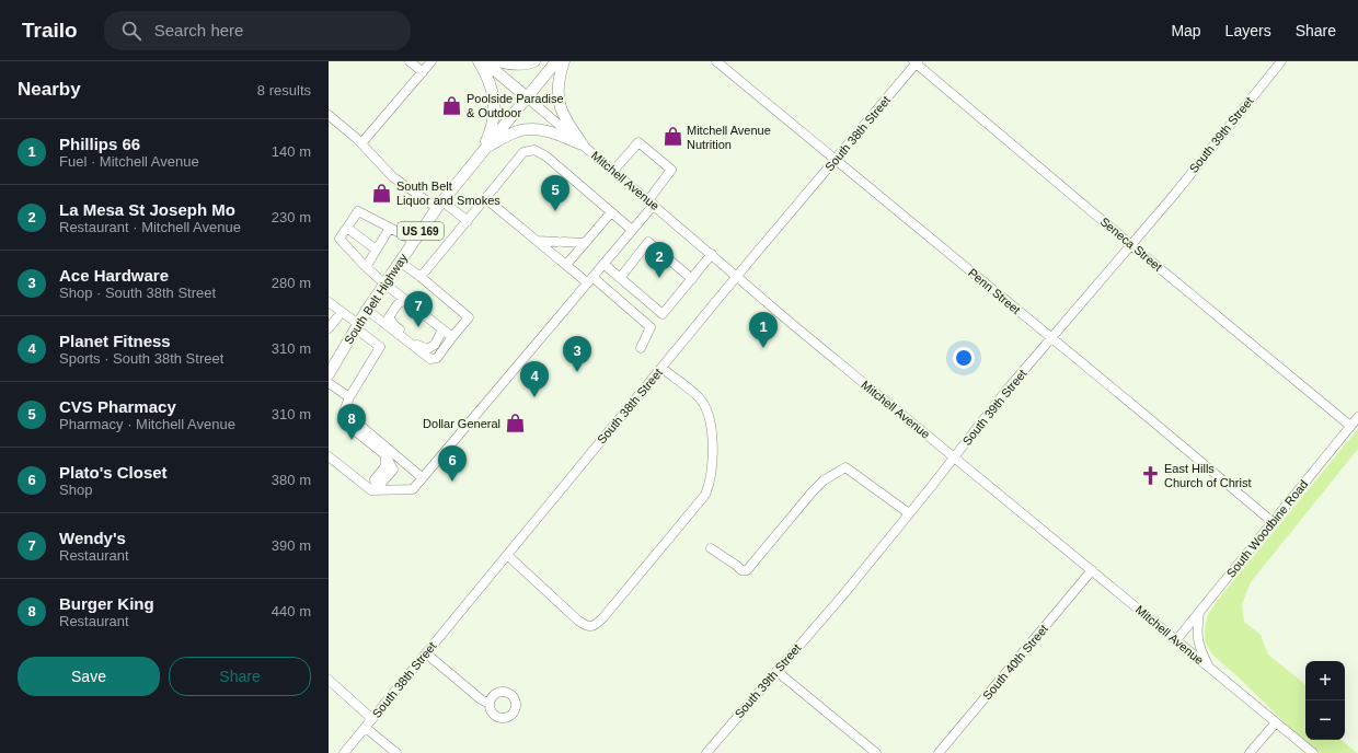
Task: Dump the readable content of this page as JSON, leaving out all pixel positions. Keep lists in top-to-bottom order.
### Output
{
  "streets": {
    "main road": ["Mitchell Avenue", "US 169", "South Belt Highway"],
    "street": [
      "South 38th Street",
      "South 39th Street",
      "Seneca Street",
      "Penn Street",
      "South Woodbine Road",
      "South 40th Street"
    ]
  },
  "crossings": [
    ["South 38th Street", "Mitchell Avenue"],
    ["South 38th Street", "Seneca Street"],
    ["South 38th Street", "Penn Street"],
    ["South 39th Street", "Mitchell Avenue"],
    ["South 39th Street", "Seneca Street"],
    ["South 39th Street", "Penn Street"],
    ["Mitchell Avenue", "South Belt Highway"],
    ["Mitchell Avenue", "South Woodbine Road"],
    ["Mitchell Avenue", "South 40th Street"],
    ["Seneca Street", "South Woodbine Road"],
    ["Penn Street", "South Woodbine Road"]
  ],
  "places": {
    "shop": [
      "Poolside Paradise & Outdoor",
      "Mitchell Avenue Nutrition",
      "South Belt Liquor and Smokes",
      "Dollar General"
    ],
    "church": ["East Hills Church of Christ"]
  },
  "page": {
    "header": "Trailo",
    "search": "Search here",
    "nav": ["Map", "Layers", "Share"],
    "heading": ["Nearby", "8 results"],
    "list": [
      {
        "mark": "1",
        "name": "Phillips 66",
        "note": "Fuel · Mitchell Avenue",
        "value": "140 m"
      },
      {
        "mark": "2",
        "name": "La Mesa St Joseph Mo",
        "note": "Restaurant · Mitchell Avenue",
        "value": "230 m"
      },
      {
        "mark": "3",
        "name": "Ace Hardware",
        "note": "Shop · South 38th Street",
        "value": "280 m"
      },
      {
        "mark": "4",
        "name": "Planet Fitness",
        "note": "Sports · South 38th Street",
        "value": "310 m"
      },
      {
        "mark": "5",
        "name": "CVS Pharmacy",
        "note": "Pharmacy · Mitchell Avenue",
        "value": "310 m"
      },
      {
        "mark": "6",
        "name": "Plato's Closet",
        "note": "Shop",
        "value": "380 m"
      },
      {
        "mark": "7",
        "name": "Wendy's",
        "note": "Restaurant",
        "value": "390 m"
      },
      {
        "mark": "8",
        "name": "Burger King",
        "note": "Restaurant",
        "value": "440 m"
      }
    ],
    "pins": [
      "5",
      "2",
      "7",
      "1",
      "3",
      "4",
      "8",
      "6"
    ],
    "buttons": ["Save", "Share"],
    "map_buttons": ["+", "−"]
  }
}
